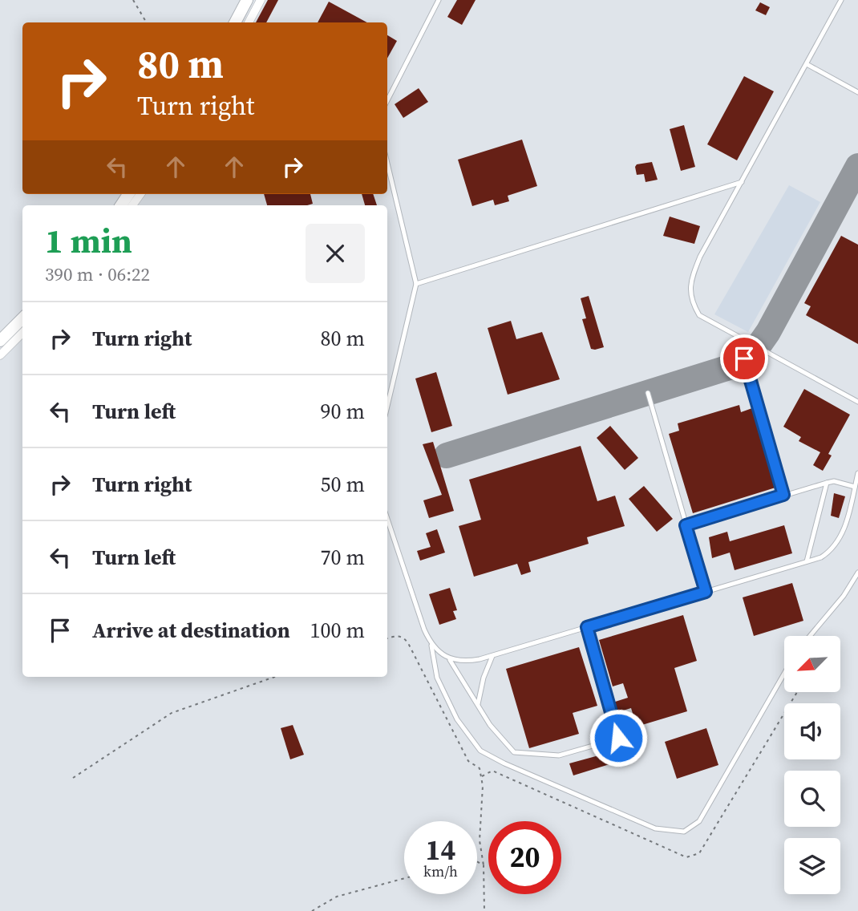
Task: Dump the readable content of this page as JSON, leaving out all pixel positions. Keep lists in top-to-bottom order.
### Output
{
  "north": "bottom left",
  "page": {
    "turn": ["80 m", "Turn right"],
    "heading": ["1 min", "390 m · 06:22"],
    "list": [
      {
        "name": "Turn right",
        "value": "80 m"
      },
      {
        "name": "Turn left",
        "value": "90 m"
      },
      {
        "name": "Turn right",
        "value": "50 m"
      },
      {
        "name": "Turn left",
        "value": "70 m"
      },
      {
        "name": "Arrive at destination",
        "value": "100 m"
      }
    ],
    "speed": "14 km/h",
    "limit": "20"
  }
}
